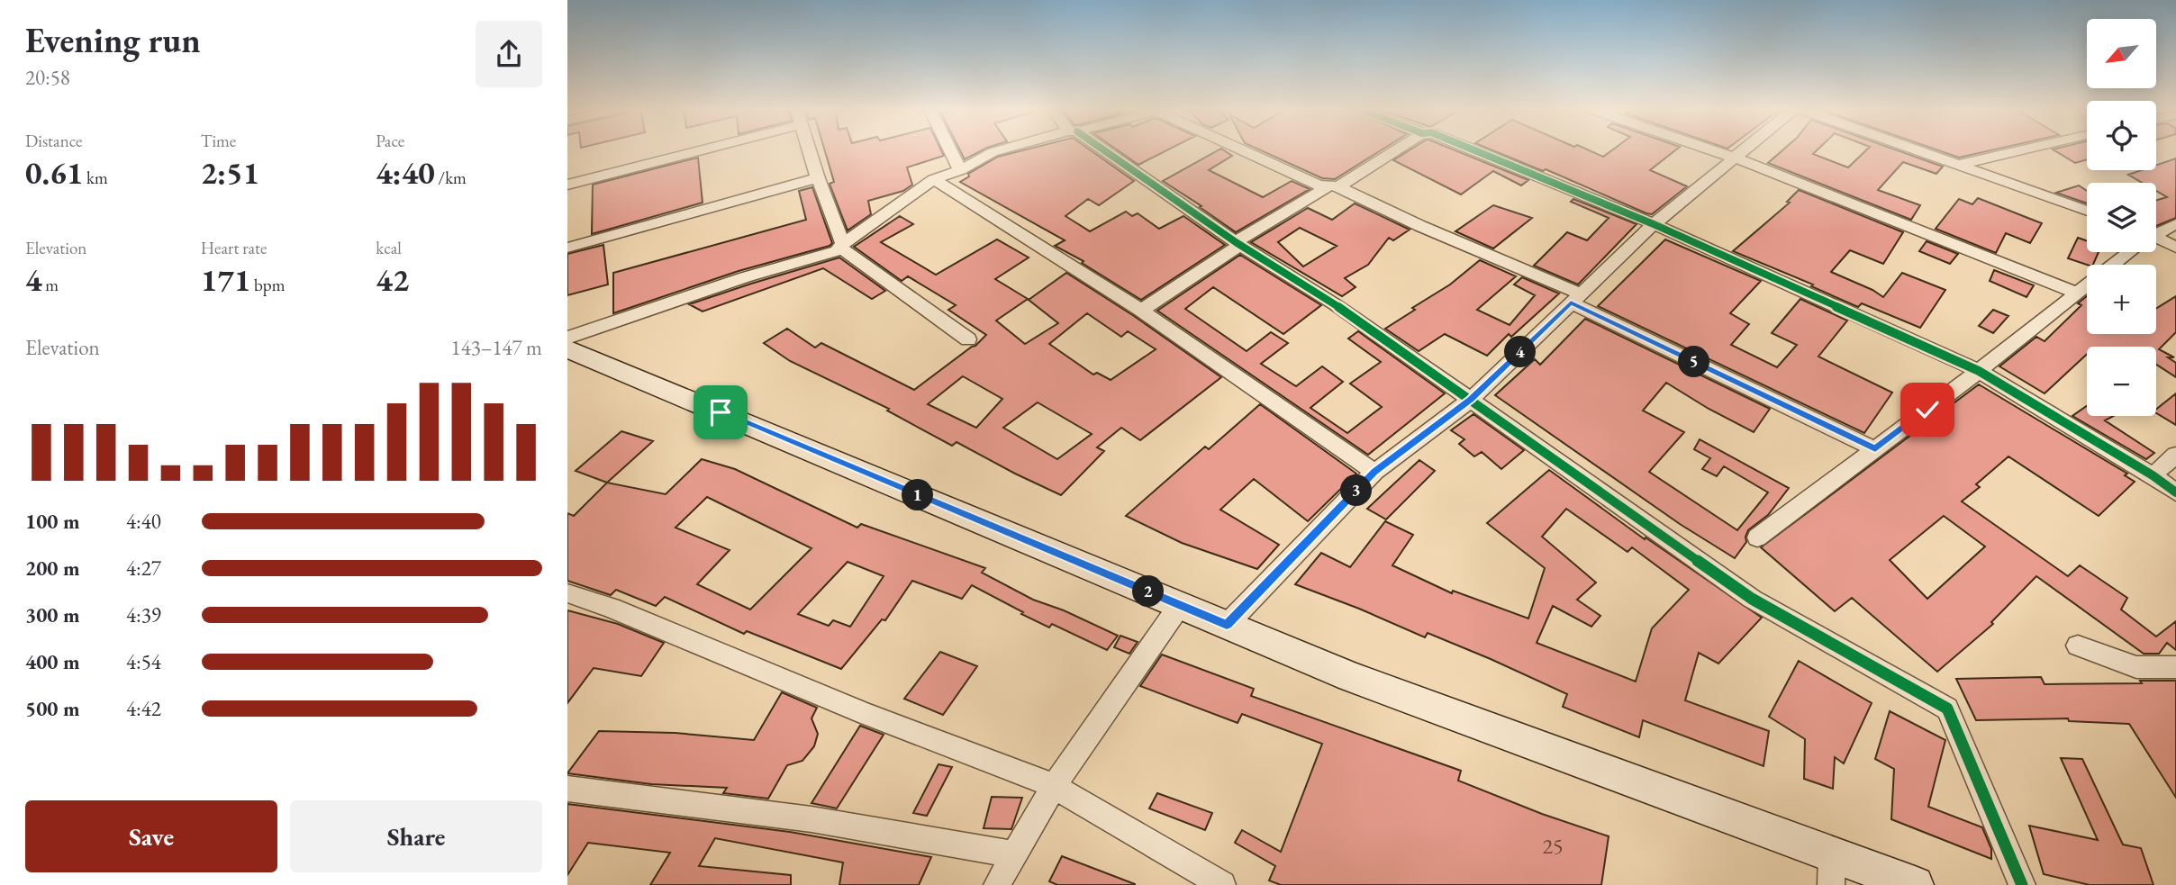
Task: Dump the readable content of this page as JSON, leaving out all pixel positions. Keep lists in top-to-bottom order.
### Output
{
  "house_numbers": ["25"],
  "north": "bottom left",
  "page": {
    "heading": ["Evening run", "20:58"],
    "map_buttons": ["+", "−"],
    "stats": [
      ["Distance", "0.61 km"],
      ["Time", "2:51"],
      ["Pace", "4:40 /km"],
      ["Elevation", "4 m"],
      ["Heart rate", "171 bpm"],
      ["kcal", "42"]
    ],
    "chart": ["Elevation", "143–147 m"],
    "pins": [
      "4",
      "5",
      "3",
      "1",
      "2"
    ],
    "list": [
      {
        "name": "100 m",
        "note": "4:40"
      },
      {
        "name": "200 m",
        "note": "4:27"
      },
      {
        "name": "300 m",
        "note": "4:39"
      },
      {
        "name": "400 m",
        "note": "4:54"
      },
      {
        "name": "500 m",
        "note": "4:42"
      }
    ],
    "buttons": ["Save", "Share"]
  }
}
